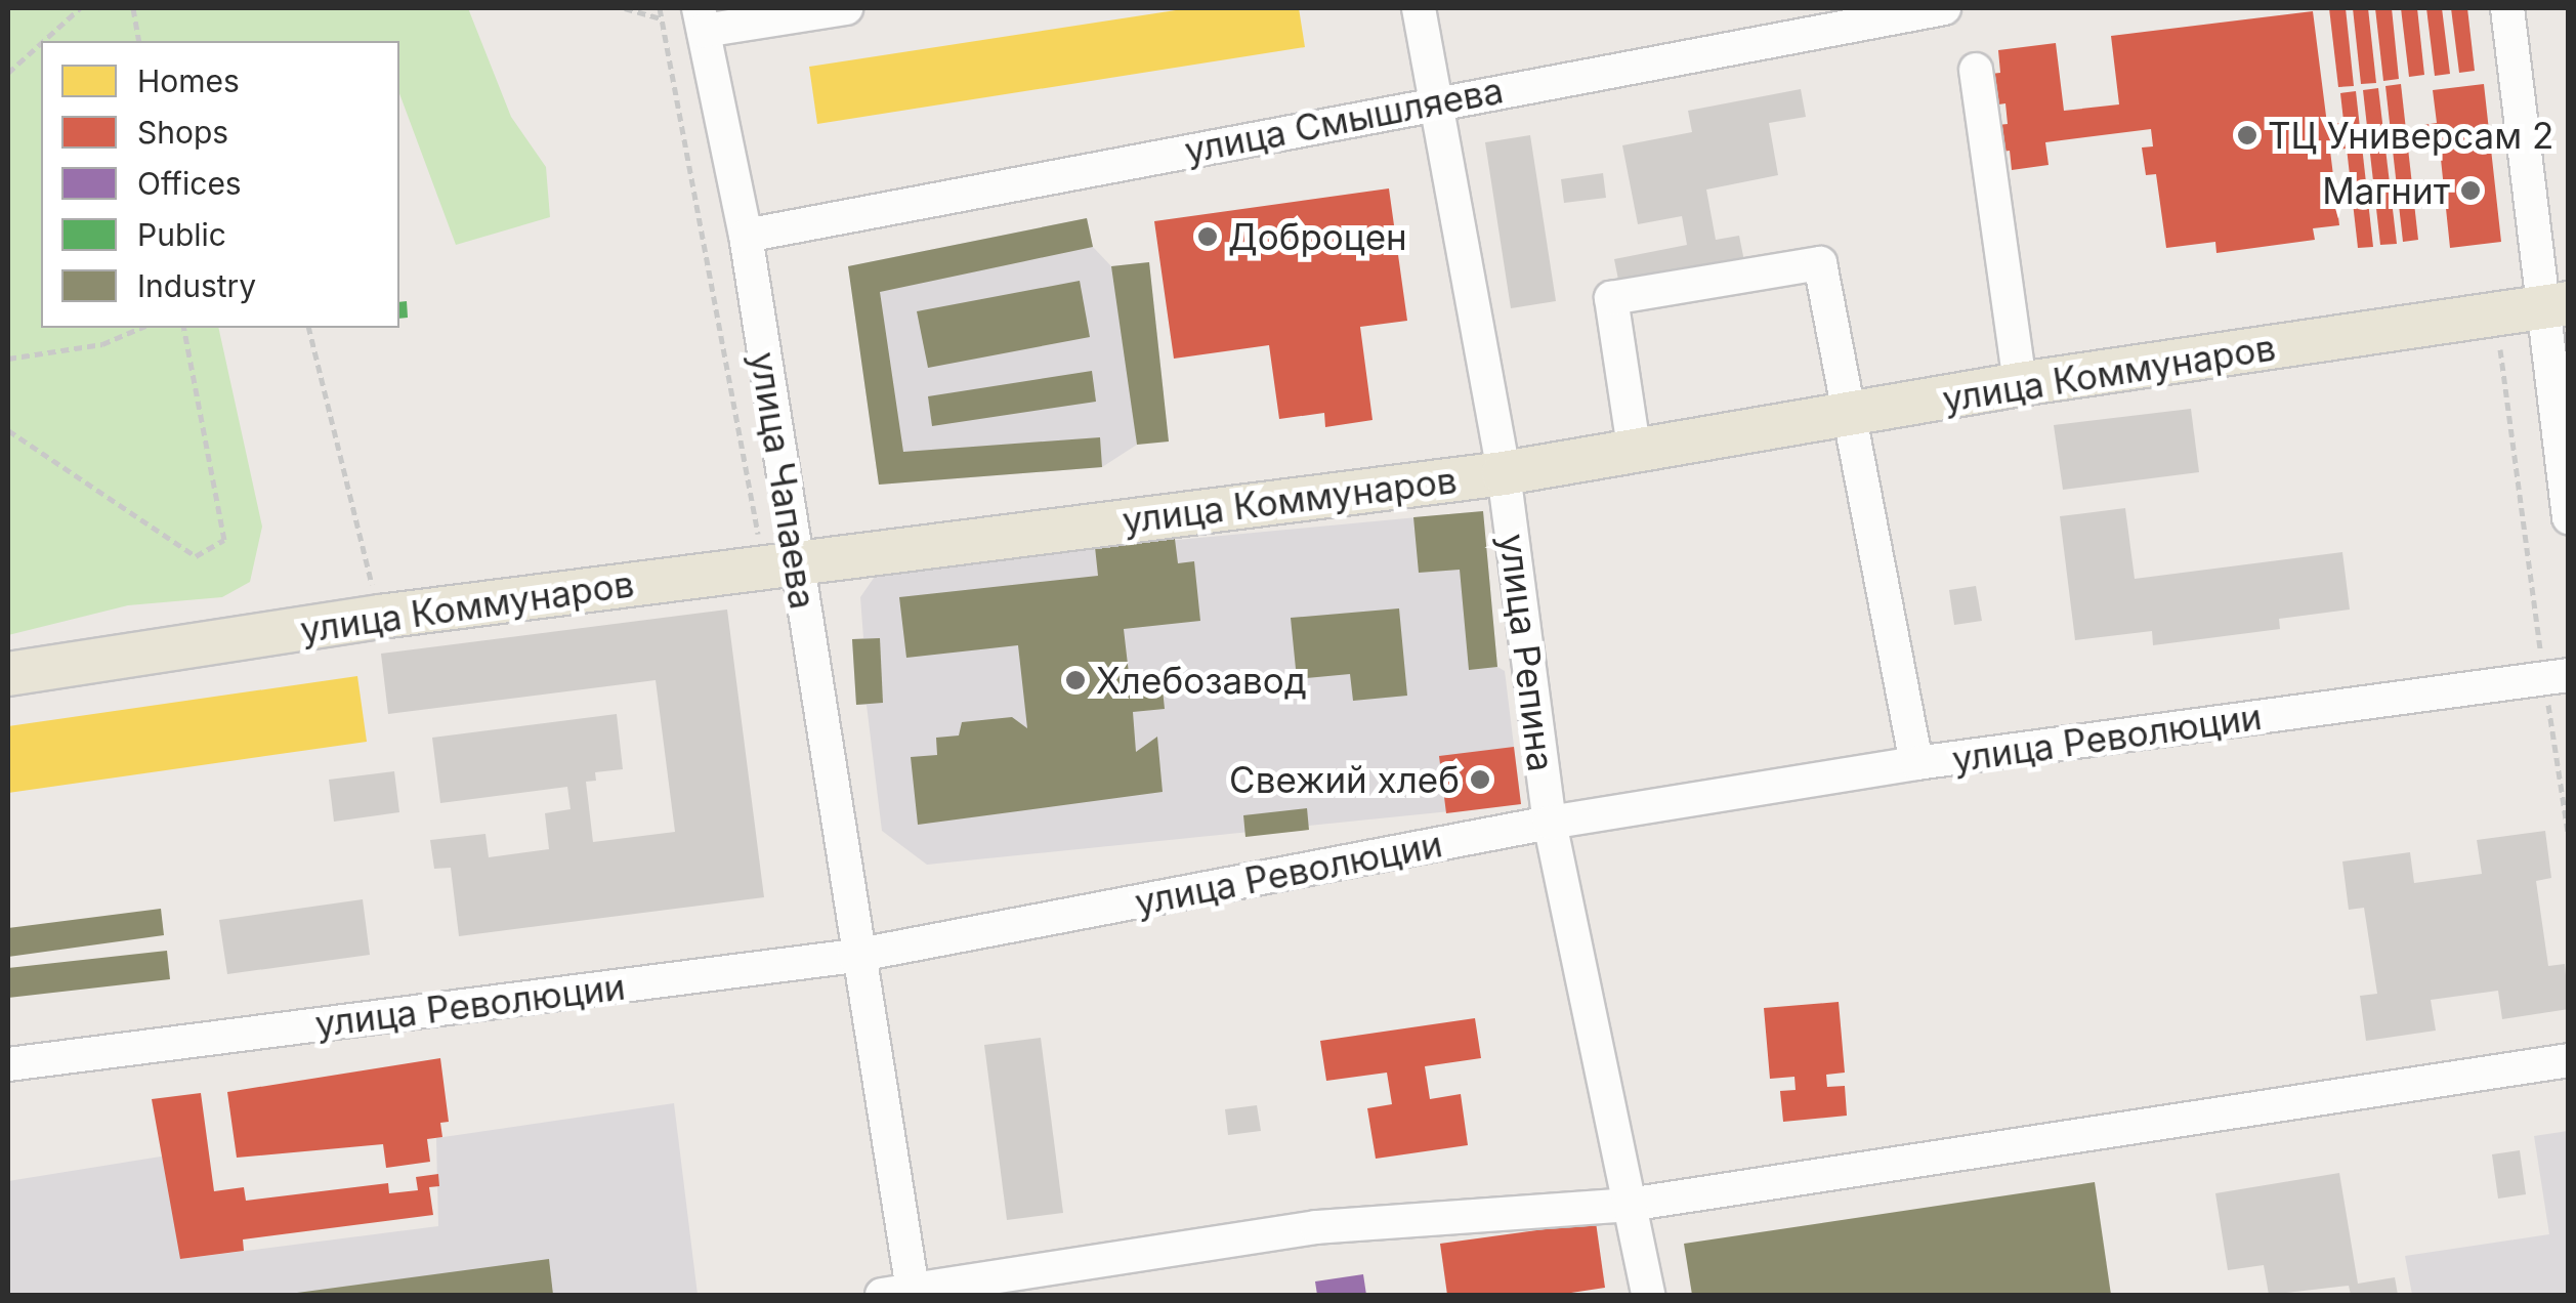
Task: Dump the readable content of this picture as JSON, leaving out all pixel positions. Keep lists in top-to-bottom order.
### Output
{
  "streets": {
    "main road": ["улица Коммунаров"],
    "street": [
      "улица Смышляева",
      "улица Чапаева",
      "улица Репина",
      "улица Революции"
    ]
  },
  "crossings": [
    ["улица Смышляева", "улица Чапаева"],
    ["улица Смышляева", "улица Репина"],
    ["улица Коммунаров", "улица Чапаева"],
    ["улица Коммунаров", "улица Репина"],
    ["улица Чапаева", "улица Революции"],
    ["улица Репина", "улица Революции"]
  ],
  "places": [
    "ТЦ Универсам 2",
    "Магнит",
    "Доброцен",
    "Хлебозавод",
    "Свежий хлеб"
  ],
  "legend": [
    "Homes",
    "Shops",
    "Offices",
    "Public",
    "Industry"
  ]
}
